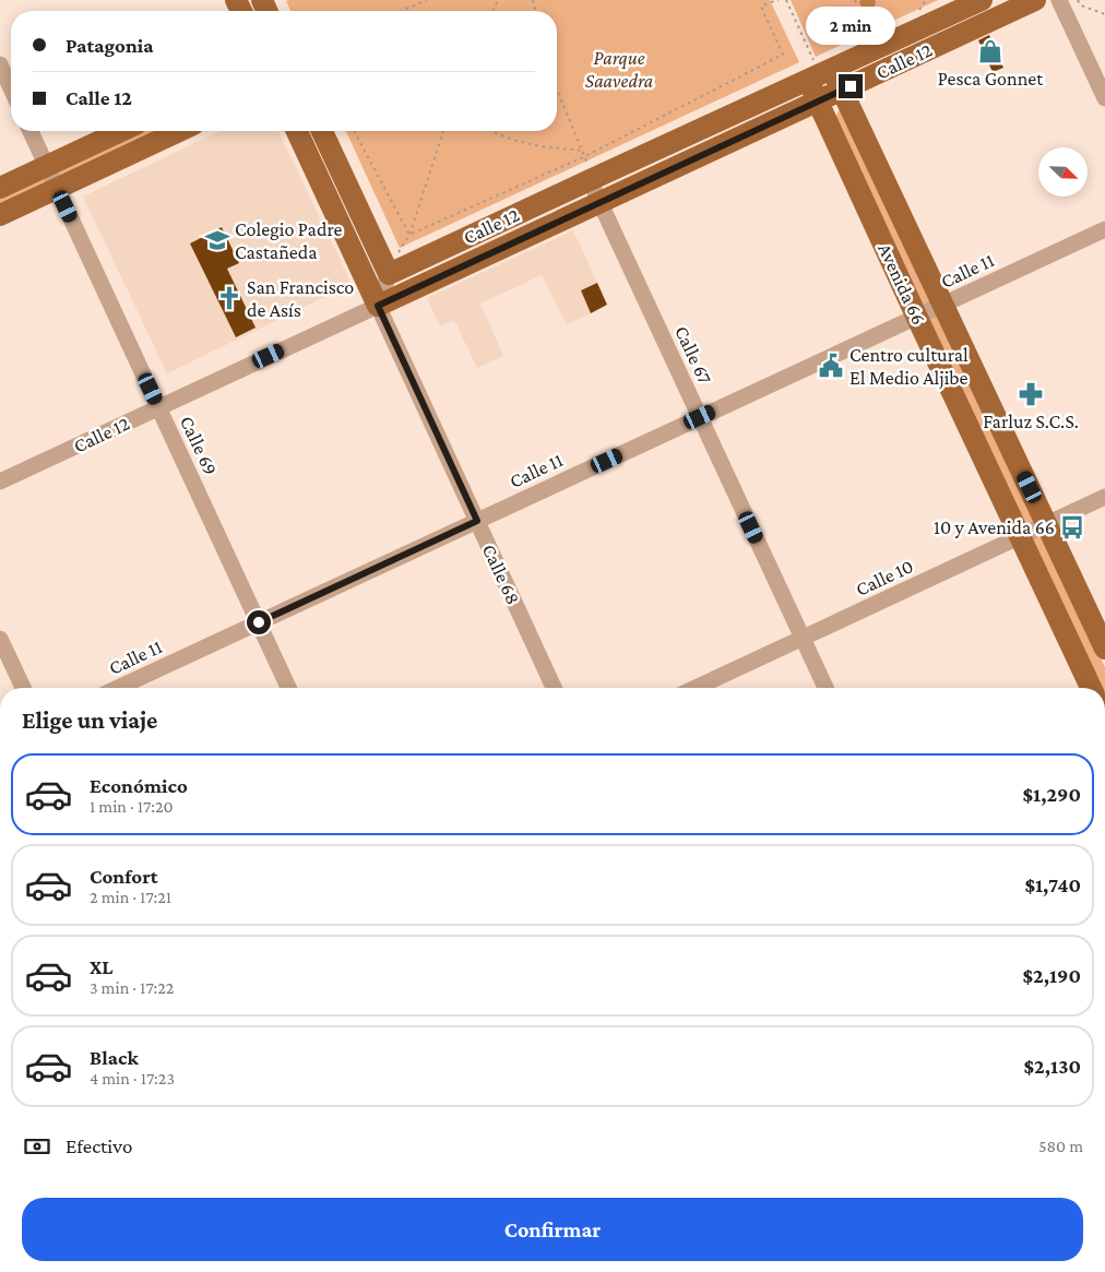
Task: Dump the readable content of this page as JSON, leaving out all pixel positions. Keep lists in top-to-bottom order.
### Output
{
  "streets": {
    "main road": ["Calle 12", "Avenida 66", "Calle 68"],
    "street": [
      "Calle 11",
      "Calle 67",
      "Calle 69",
      "Calle 10"
    ]
  },
  "crossings": [
    ["Calle 12", "Avenida 66"],
    ["Calle 12", "Calle 67"],
    ["Calle 12", "Calle 69"],
    ["Calle 12", "Calle 68"],
    ["Calle 11", "Avenida 66"],
    ["Calle 11", "Calle 67"],
    ["Calle 11", "Calle 69"],
    ["Calle 11", "Calle 68"],
    ["Avenida 66", "Calle 10"],
    ["Calle 67", "Calle 10"]
  ],
  "parks": ["Parque Saavedra"],
  "places": {
    "shop": ["Pesca Gonnet"],
    "school or university": ["Colegio Padre Castañeda"],
    "church": ["San Francisco de Asís"],
    "public building": ["Centro cultural El Medio Aljibe"],
    "pharmacy": ["Farluz S.C.S."],
    "bus stop": ["10 y Avenida 66"]
  },
  "north": "bottom right",
  "page": {
    "bubble": "2 min",
    "banner": ["Patagonia", "Calle 12"],
    "heading": "Elige un viaje",
    "list": [
      {
        "name": "Económico",
        "note": "1 min · 17:20",
        "value": "$1,290"
      },
      {
        "name": "Confort",
        "note": "2 min · 17:21",
        "value": "$1,740"
      },
      {
        "name": "XL",
        "note": "3 min · 17:22",
        "value": "$2,190"
      },
      {
        "name": "Black",
        "note": "4 min · 17:23",
        "value": "$2,130"
      }
    ],
    "pay": ["Efectivo", "580 m"],
    "buttons": "Confirmar"
  }
}
